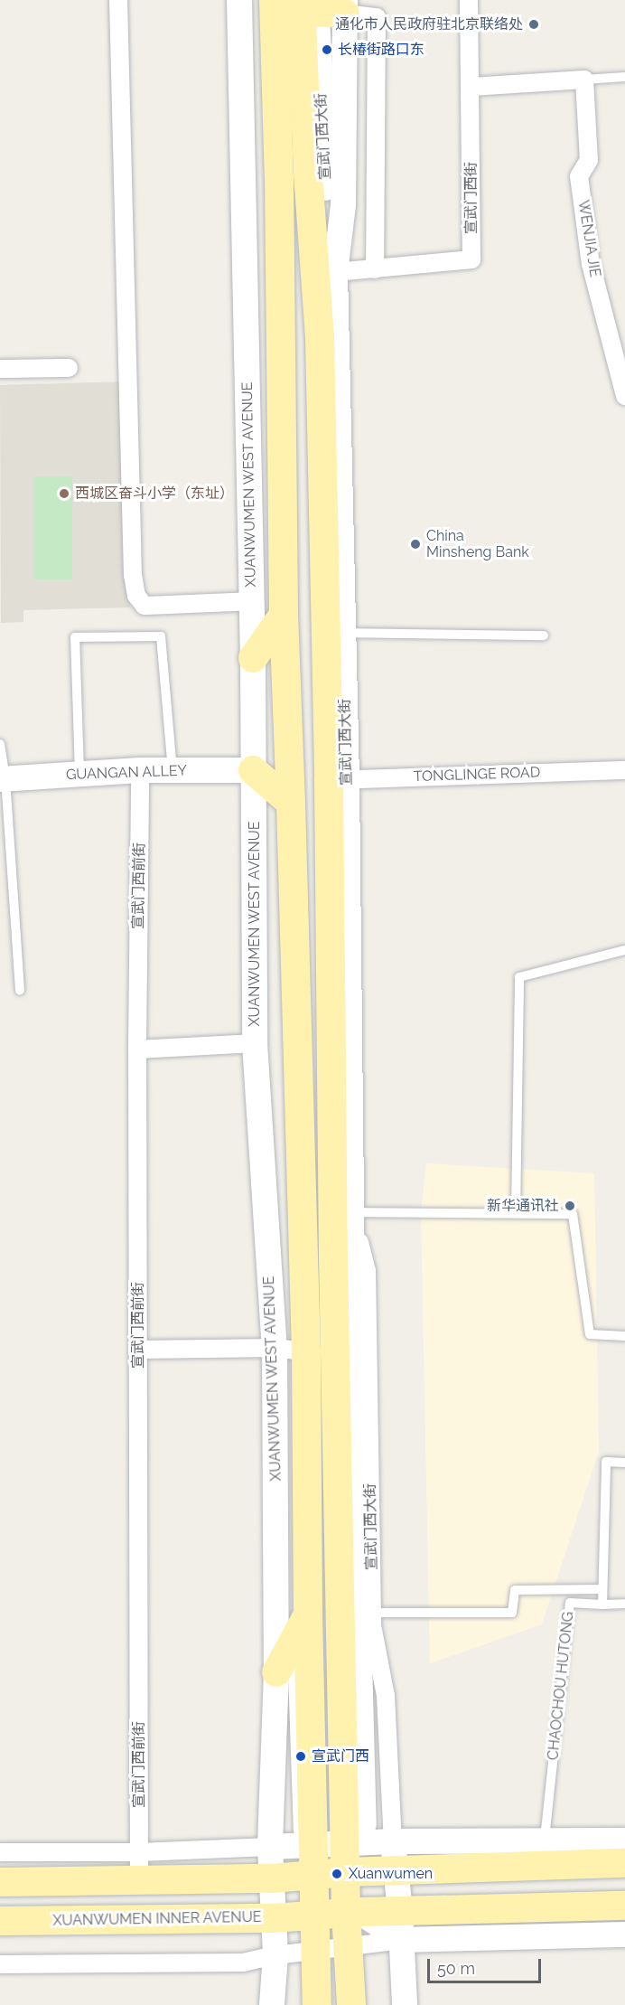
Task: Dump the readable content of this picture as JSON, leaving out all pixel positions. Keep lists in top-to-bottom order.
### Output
{
  "streets": {
    "main road": ["XUANWUMEN WEST AVENUE", "XUANWUMEN INNER AVENUE"],
    "street": [
      "宣武门西大街",
      "宣武门西街",
      "WENJIA JIE",
      "GUANGAN ALLEY",
      "TONGLINGE ROAD",
      "宣武门西前街"
    ],
    "lane": ["CHAOCHOU HUTONG"]
  },
  "crossings": [
    ["宣武门西大街", "宣武门西街"],
    ["宣武门西大街", "TONGLINGE ROAD"],
    ["XUANWUMEN WEST AVENUE", "GUANGAN ALLEY"],
    ["XUANWUMEN WEST AVENUE", "XUANWUMEN INNER AVENUE"],
    ["GUANGAN ALLEY", "宣武门西前街"]
  ],
  "places": [
    "通化市人民政府驻北京联络处",
    "长椿街路口东",
    "西城区奋斗小学（东址）",
    "China Minsheng Bank",
    "新华通讯社",
    "宣武门西",
    "Xuanwumen"
  ],
  "scale_bar": "50 m"
}
